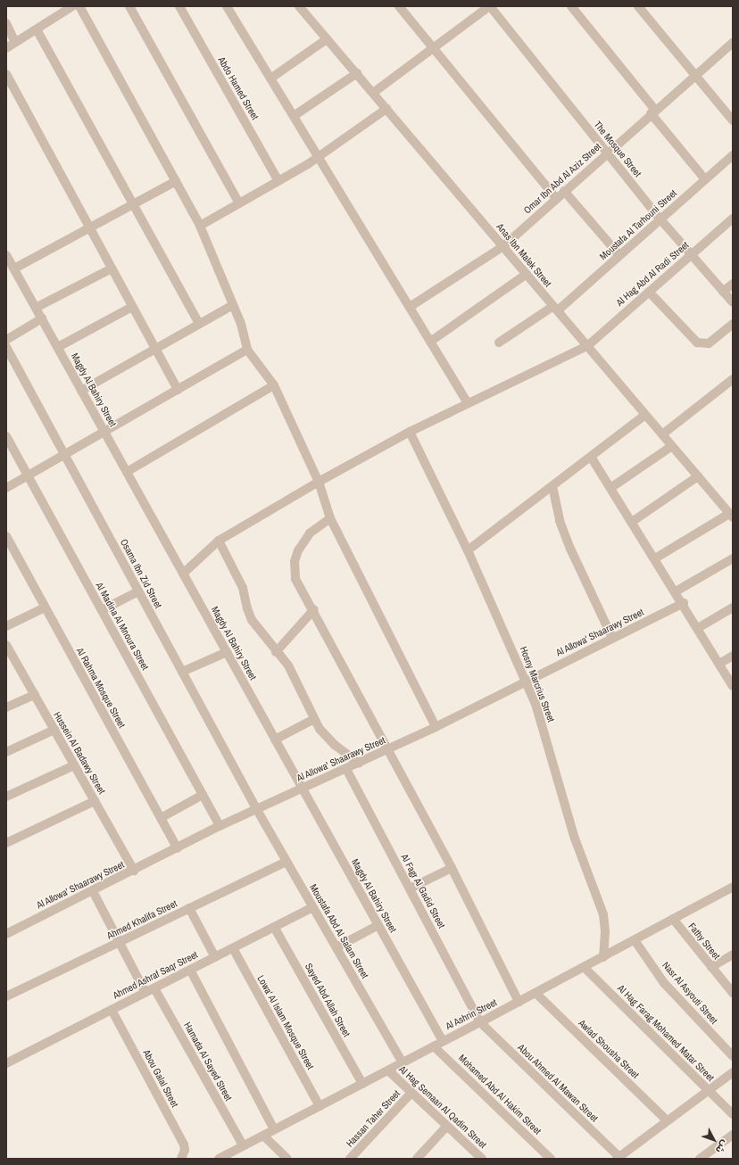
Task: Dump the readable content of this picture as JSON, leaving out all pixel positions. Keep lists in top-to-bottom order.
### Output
{
  "streets": {
    "street": [
      "Abdo Hamed Street",
      "The Mosque Street",
      "Omar Ibn Abd Al Aziz Street",
      "Moustafa Al Tarhouni Street",
      "Anas Ibn Malek Street",
      "Al Hag Abd Al Radi Street",
      "Magdy Al Bahiry Street",
      "Osama Ibn Zid Street",
      "Al Madina Al Mnoura Street",
      "Al Allowa' Shaarawy Street",
      "Hosny Marcrius Street",
      "Al Rahma Mosque Street",
      "Hussein Al Badawy Street",
      "Al Fagr Al Gadid Street",
      "Ahmed Khalifa Street",
      "Moustafa Abd Al Salam Street",
      "Fathy Street",
      "Ahmed Ashraf Saqr Street",
      "Nasr Al Asyouti Street",
      "Sayed Abd Allah Street",
      "Al Ashrin Street",
      "Lowa' Al Islam Mosque Street",
      "Al Hag Farag Mohamed Matar Street",
      "Awlad Shousha Street",
      "Hamada Al Sayed Street",
      "Abou Galal Street",
      "Abou Ahmed Al Mawan Street",
      "Mohamed Abd Al Hakim Street",
      "Al Hag Semaan Al Qadim Street",
      "Hassan Taher Street"
    ]
  },
  "crossings": [
    ["The Mosque Street", "Omar Ibn Abd Al Aziz Street"],
    ["The Mosque Street", "Moustafa Al Tarhouni Street"],
    ["The Mosque Street", "Al Hag Abd Al Radi Street"],
    ["Omar Ibn Abd Al Aziz Street", "Anas Ibn Malek Street"],
    ["Moustafa Al Tarhouni Street", "Anas Ibn Malek Street"],
    ["Anas Ibn Malek Street", "Al Hag Abd Al Radi Street"],
    ["Al Hag Abd Al Radi Street", "Magdy Al Bahiry Street"],
    ["Al Hag Abd Al Radi Street", "Hosny Marcrius Street"],
    ["Magdy Al Bahiry Street", "Al Allowa' Shaarawy Street"],
    ["Magdy Al Bahiry Street", "Al Ashrin Street"],
    ["Osama Ibn Zid Street", "Al Allowa' Shaarawy Street"],
    ["Osama Ibn Zid Street", "Moustafa Abd Al Salam Street"],
    ["Al Madina Al Mnoura Street", "Al Allowa' Shaarawy Street"],
    ["Al Allowa' Shaarawy Street", "Hosny Marcrius Street"],
    ["Al Allowa' Shaarawy Street", "Al Rahma Mosque Street"],
    ["Al Allowa' Shaarawy Street", "Hussein Al Badawy Street"],
    ["Al Allowa' Shaarawy Street", "Al Fagr Al Gadid Street"],
    ["Al Allowa' Shaarawy Street", "Moustafa Abd Al Salam Street"],
    ["Hosny Marcrius Street", "Al Ashrin Street"],
    ["Al Fagr Al Gadid Street", "Al Ashrin Street"],
    ["Al Fagr Al Gadid Street", "Abou Ahmed Al Mawan Street"],
    ["Ahmed Khalifa Street", "Moustafa Abd Al Salam Street"],
    ["Moustafa Abd Al Salam Street", "Ahmed Ashraf Saqr Street"],
    ["Moustafa Abd Al Salam Street", "Al Ashrin Street"],
    ["Fathy Street", "Al Ashrin Street"],
    ["Ahmed Ashraf Saqr Street", "Sayed Abd Allah Street"],
    ["Ahmed Ashraf Saqr Street", "Lowa' Al Islam Mosque Street"],
    ["Ahmed Ashraf Saqr Street", "Hamada Al Sayed Street"],
    ["Ahmed Ashraf Saqr Street", "Abou Galal Street"],
    ["Nasr Al Asyouti Street", "Al Ashrin Street"],
    ["Sayed Abd Allah Street", "Al Ashrin Street"],
    ["Al Ashrin Street", "Lowa' Al Islam Mosque Street"],
    ["Al Ashrin Street", "Al Hag Farag Mohamed Matar Street"],
    ["Al Ashrin Street", "Awlad Shousha Street"],
    ["Al Ashrin Street", "Hamada Al Sayed Street"],
    ["Al Ashrin Street", "Abou Ahmed Al Mawan Street"],
    ["Al Ashrin Street", "Mohamed Abd Al Hakim Street"],
    ["Al Ashrin Street", "Al Hag Semaan Al Qadim Street"],
    ["Al Hag Semaan Al Qadim Street", "Hassan Taher Street"]
  ],
  "north": "bottom right"
}
